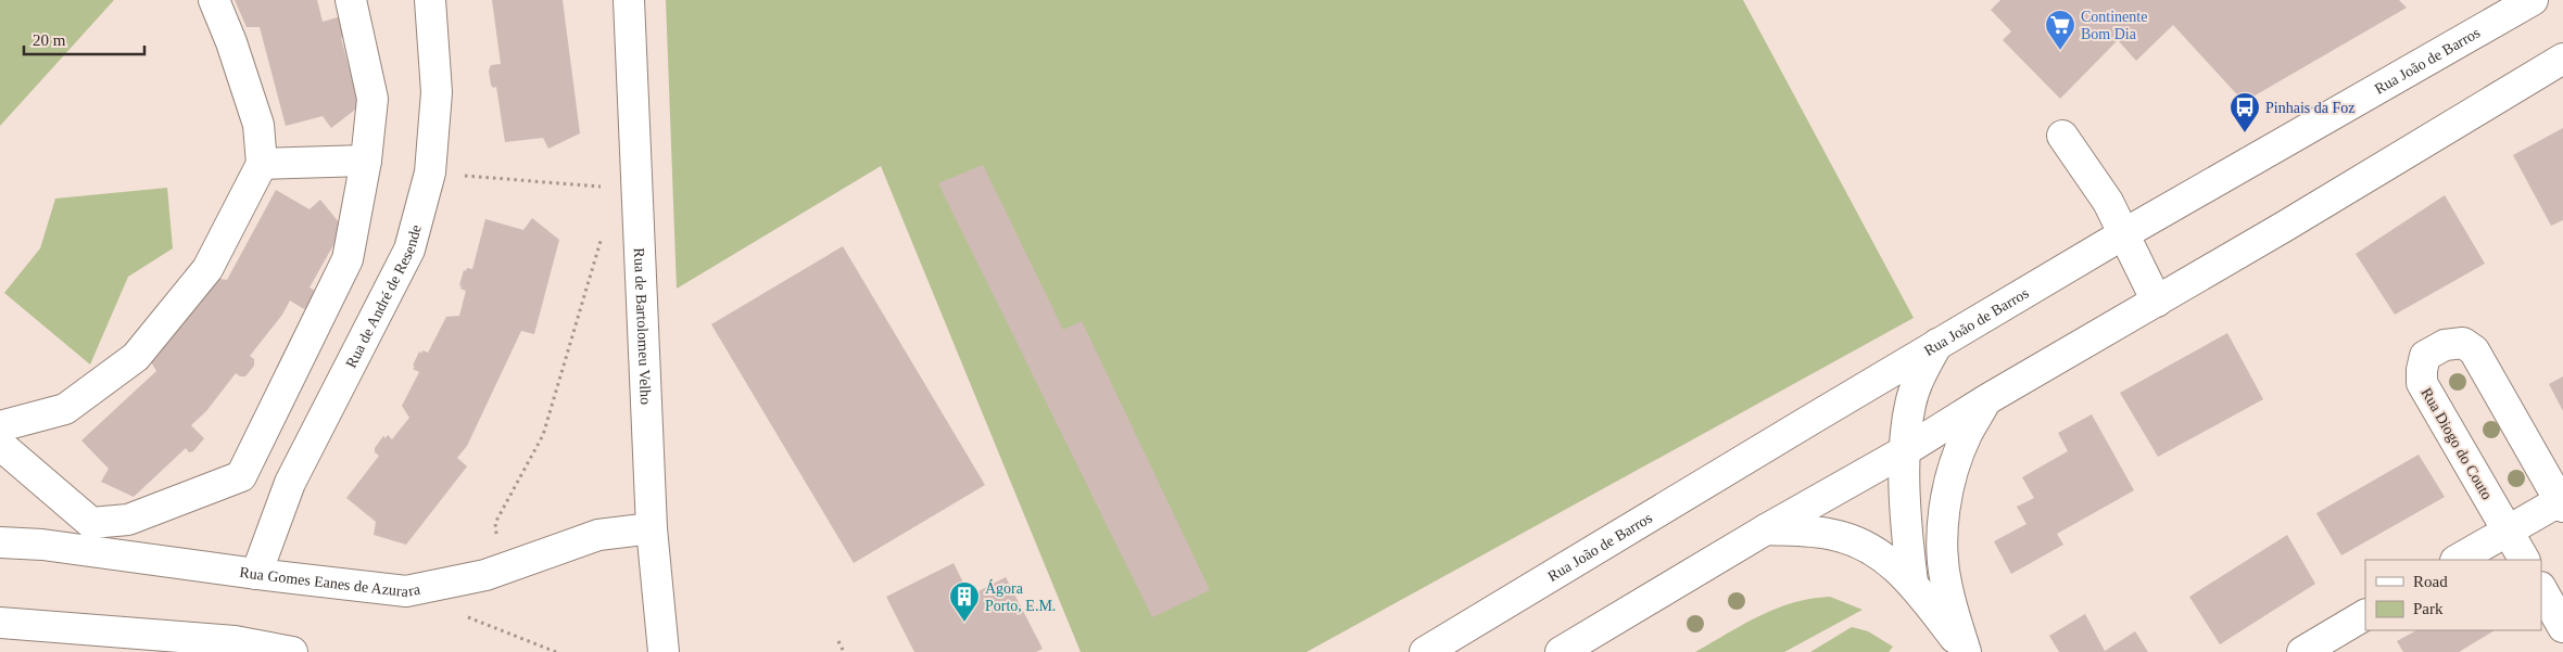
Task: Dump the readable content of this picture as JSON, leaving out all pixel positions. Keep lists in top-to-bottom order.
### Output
{
  "streets": {
    "street": [
      "Rua João de Barros",
      "Rua de André de Resende",
      "Rua de Bartolomeu Velho",
      "Rua Diogo do Couto",
      "Rua Gomes Eanes de Azurara"
    ]
  },
  "crossings": [
    ["Rua de André de Resende", "Rua Gomes Eanes de Azurara"],
    ["Rua de Bartolomeu Velho", "Rua Gomes Eanes de Azurara"]
  ],
  "places": {
    "supermarket": ["Continente Bom Dia"],
    "bus stop": ["Pinhais da Foz"],
    "building": ["Ágora Porto, E.M."]
  },
  "legend": ["Road", "Park"],
  "scale_bar": "20 m"
}
